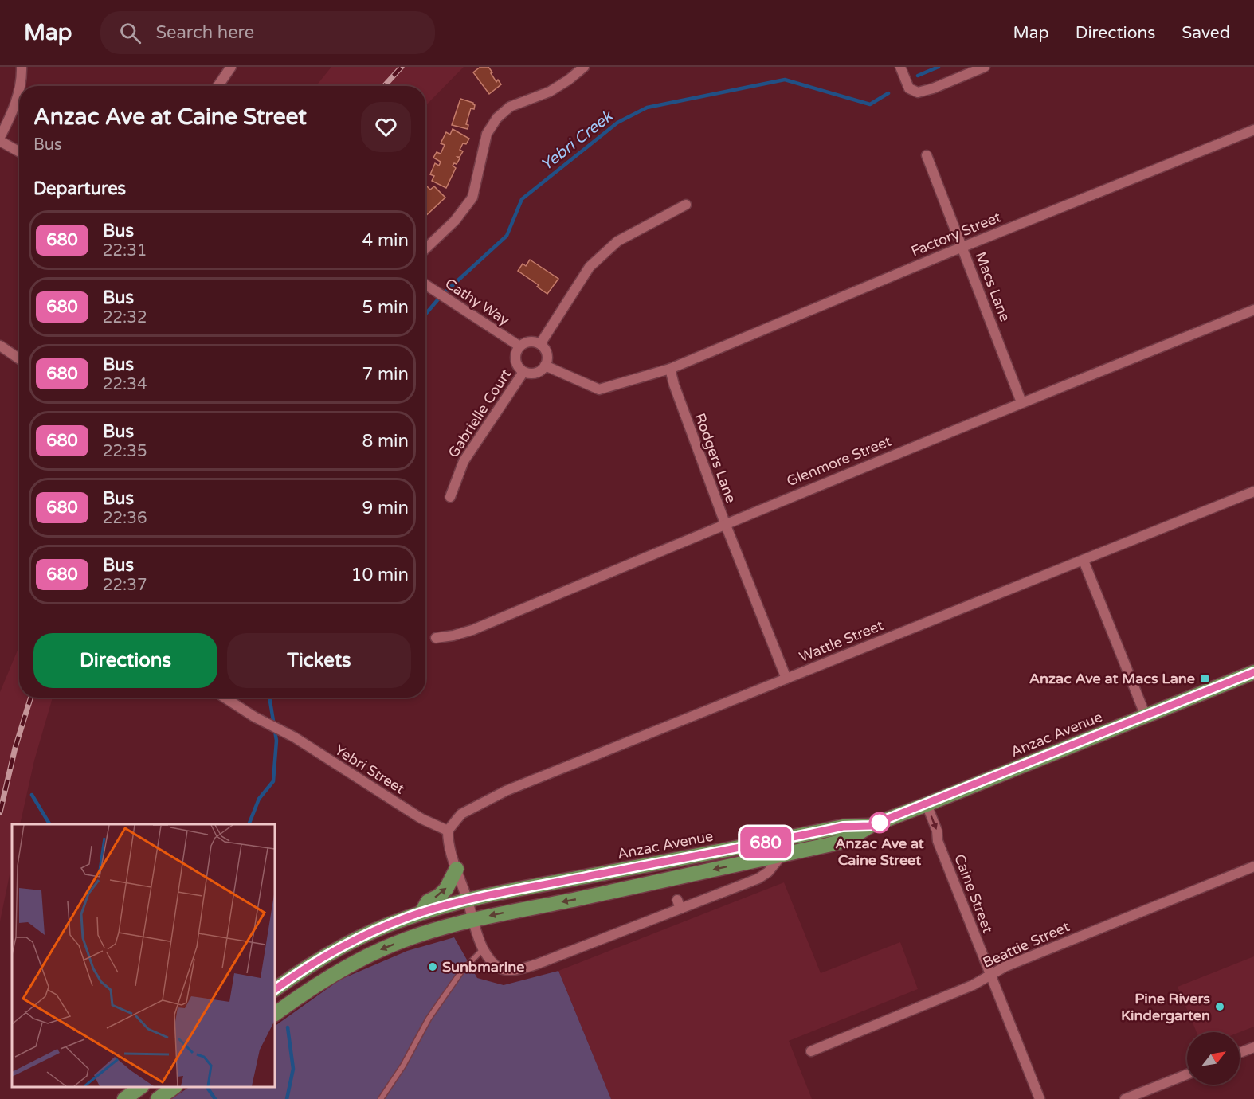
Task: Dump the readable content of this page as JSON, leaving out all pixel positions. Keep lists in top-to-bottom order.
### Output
{
  "streets": {
    "highway": ["Anzac Avenue"],
    "street": [
      "Factory Street",
      "Macs Lane",
      "Cathy Way",
      "Gabrielle Court",
      "Rodgers Lane",
      "Glenmore Street",
      "Wattle Street",
      "Yebri Street",
      "Caine Street",
      "Beattie Street"
    ]
  },
  "crossings": [
    ["Factory Street", "Macs Lane"],
    ["Factory Street", "Rodgers Lane"],
    ["Macs Lane", "Glenmore Street"],
    ["Cathy Way", "Gabrielle Court"],
    ["Rodgers Lane", "Glenmore Street"],
    ["Rodgers Lane", "Wattle Street"],
    ["Wattle Street", "Yebri Street"],
    ["Anzac Avenue", "Caine Street"],
    ["Caine Street", "Beattie Street"]
  ],
  "one_way": ["Caine Street"],
  "water": ["Yebri Creek"],
  "places": {
    "transit": ["Anzac Ave at Macs Lane"],
    "other": ["Anzac Ave at Caine Street", "Sunbmarine", "Pine Rivers Kindergarten"]
  },
  "lines": ["bus line 680"],
  "north": "top right",
  "page": {
    "header": "Map",
    "search": "Search here",
    "nav": ["Map", "Directions", "Saved"],
    "on_map": "680",
    "heading": [
      ["Anzac Ave at Caine Street", "Bus"],
      "Departures"
    ],
    "list": [
      {
        "mark": "680",
        "name": "Bus",
        "note": "22:31",
        "value": "4 min"
      },
      {
        "mark": "680",
        "name": "Bus",
        "note": "22:32",
        "value": "5 min"
      },
      {
        "mark": "680",
        "name": "Bus",
        "note": "22:34",
        "value": "7 min"
      },
      {
        "mark": "680",
        "name": "Bus",
        "note": "22:35",
        "value": "8 min"
      },
      {
        "mark": "680",
        "name": "Bus",
        "note": "22:36",
        "value": "9 min"
      },
      {
        "mark": "680",
        "name": "Bus",
        "note": "22:37",
        "value": "10 min"
      }
    ],
    "buttons": ["Directions", "Tickets"]
  }
}
